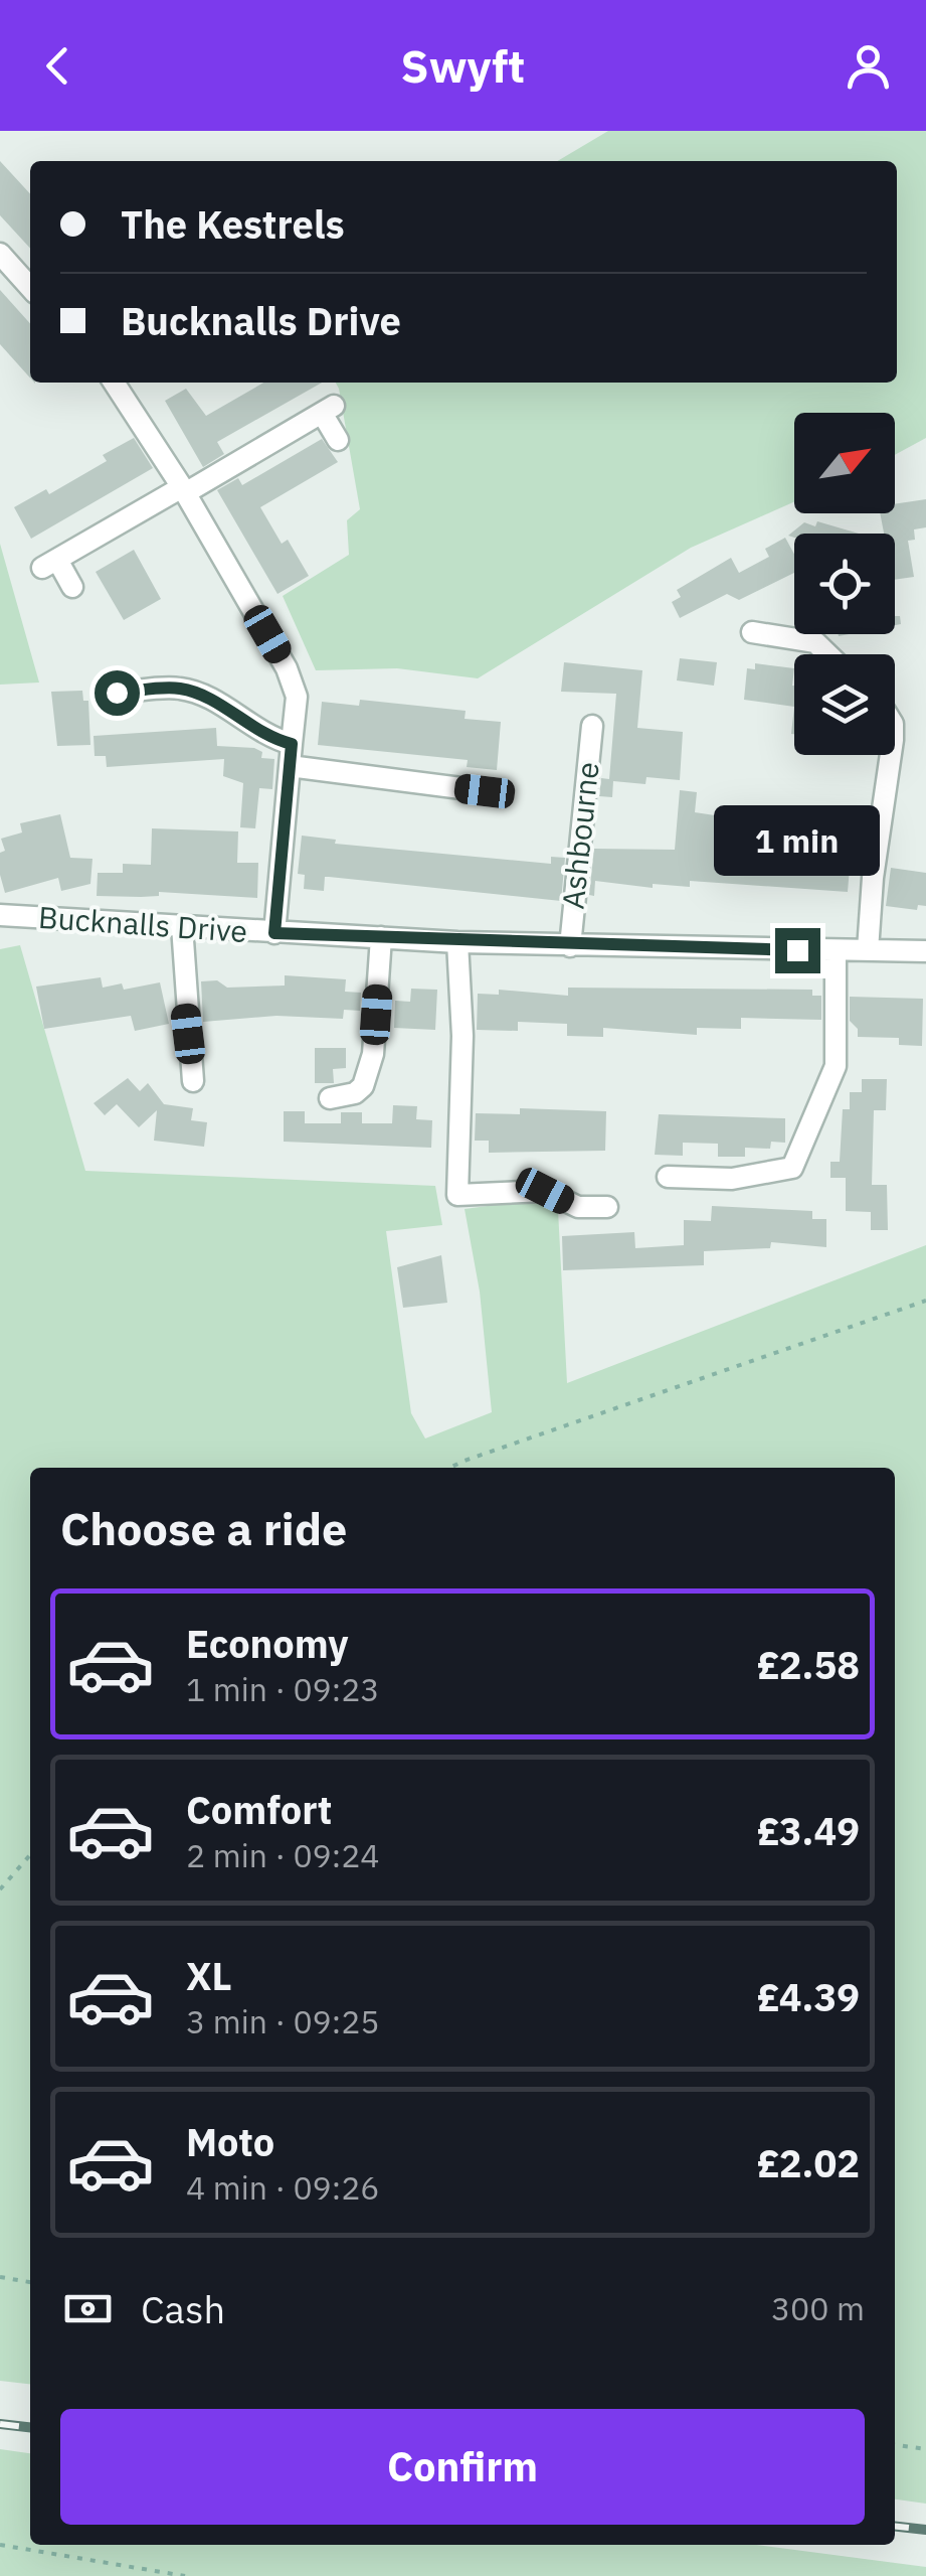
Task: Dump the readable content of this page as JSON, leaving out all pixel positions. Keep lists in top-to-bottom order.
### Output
{
  "streets": {
    "street": ["Ashbourne", "Bucknalls Drive"]
  },
  "crossings": [
    ["Ashbourne", "Bucknalls Drive"]
  ],
  "north": "top right",
  "page": {
    "header": "Swyft",
    "banner": ["The Kestrels", "Bucknalls Drive"],
    "bubble": "1 min",
    "heading": "Choose a ride",
    "list": [
      {
        "name": "Economy",
        "note": "1 min · 09:23",
        "value": "£2.58"
      },
      {
        "name": "Comfort",
        "note": "2 min · 09:24",
        "value": "£3.49"
      },
      {
        "name": "XL",
        "note": "3 min · 09:25",
        "value": "£4.39"
      },
      {
        "name": "Moto",
        "note": "4 min · 09:26",
        "value": "£2.02"
      }
    ],
    "pay": ["Cash", "300 m"],
    "buttons": "Confirm"
  }
}
